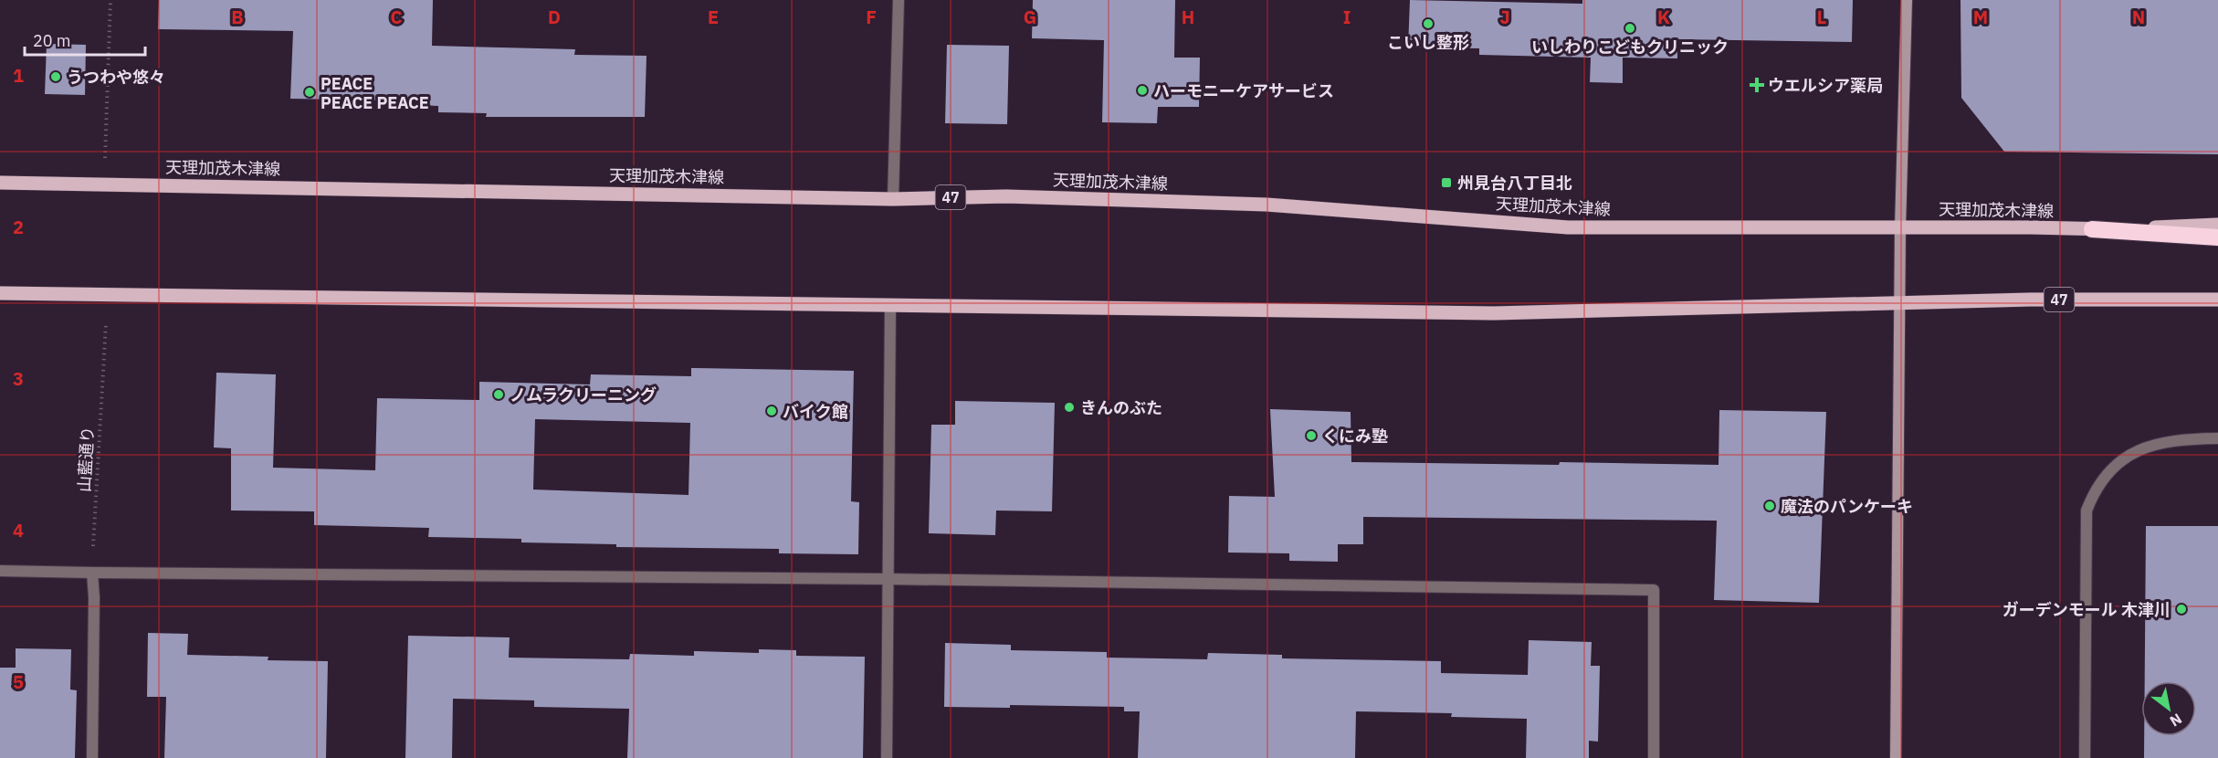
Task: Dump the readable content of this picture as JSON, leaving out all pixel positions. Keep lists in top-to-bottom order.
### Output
{
  "streets": {
    "main road": ["天理加茂木津線", "47"],
    "path": ["山藍通り"]
  },
  "places": {
    "other": [
      "こいし整形",
      "いしわりこどもクリニック",
      "うつわや悠々",
      "ハーモニーケアサービス",
      "PEACE PEACE PEACE",
      "ノムラクリーニング",
      "きんのぶた",
      "バイク館",
      "くにみ塾",
      "魔法のパンケーキ",
      "ガーデンモール 木津川"
    ],
    "health": ["ウエルシア薬局"],
    "transit": ["州見台八丁目北"]
  },
  "scale_bar": "20 m",
  "north": "bottom right",
  "grid": {
    "columns": [
      "B",
      "C",
      "D",
      "E",
      "F",
      "G",
      "H",
      "I",
      "J",
      "K",
      "L",
      "M",
      "N"
    ],
    "rows": [
      "1",
      "2",
      "3",
      "4",
      "5"
    ]
  }
}
